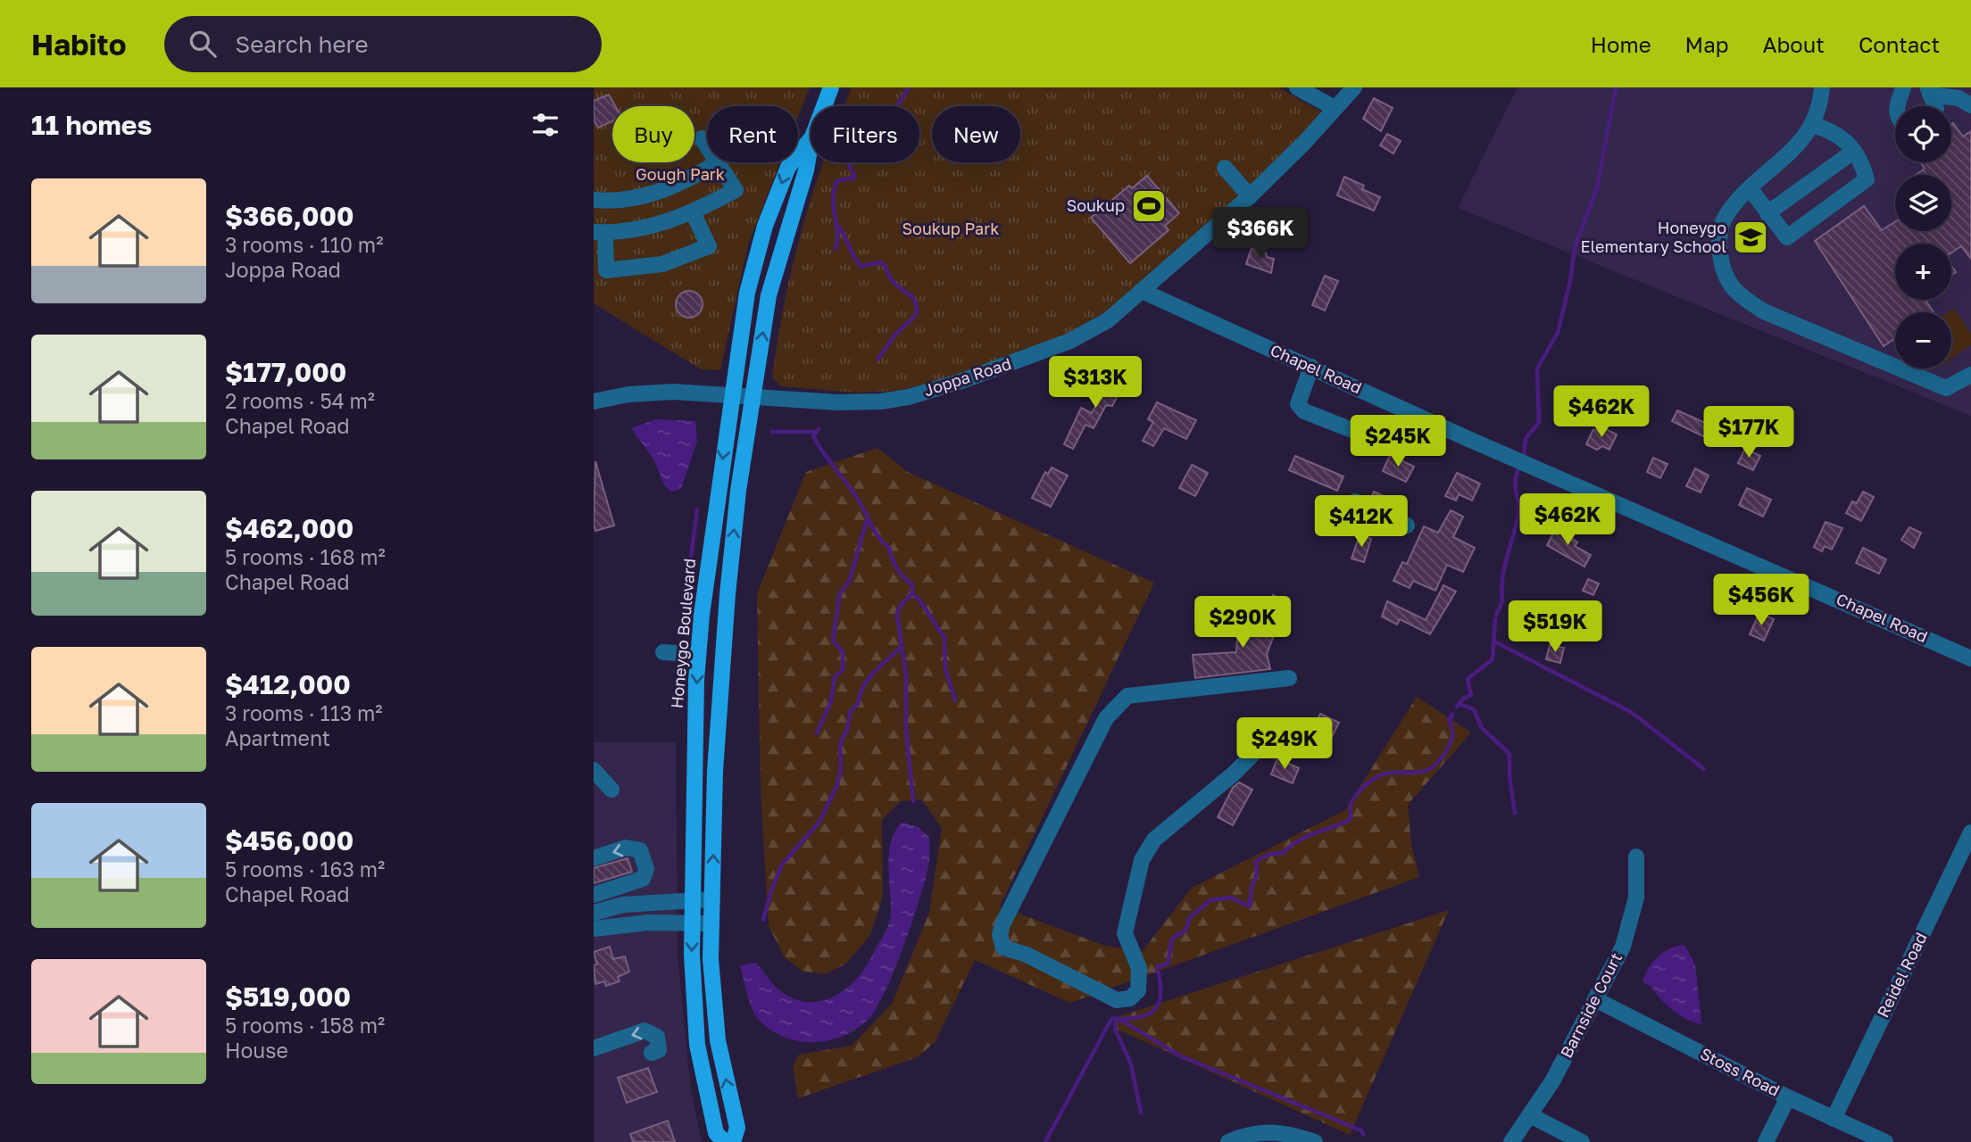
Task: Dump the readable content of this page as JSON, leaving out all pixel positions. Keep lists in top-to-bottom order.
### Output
{
  "streets": {
    "main road": ["Honeygo Boulevard"],
    "street": [
      "Chapel Road",
      "Joppa Road",
      "Reidel Road",
      "Barnside Court",
      "Stoss Road"
    ]
  },
  "crossings": [
    ["Chapel Road", "Joppa Road"],
    ["Joppa Road", "Honeygo Boulevard"],
    ["Reidel Road", "Stoss Road"],
    ["Barnside Court", "Stoss Road"]
  ],
  "parks": ["Gough Park", "Soukup Park"],
  "places": {
    "sports": ["Soukup"],
    "school or university": ["Honeygo Elementary School"]
  },
  "page": {
    "header": "Habito",
    "search": "Search here",
    "nav": [
      "Home",
      "Map",
      "About",
      "Contact"
    ],
    "heading": "11 homes",
    "map_buttons": ["+", "−"],
    "chip": [
      "Buy",
      "Rent",
      "Filters",
      "New"
    ],
    "list": [
      {
        "name": "$366,000",
        "note": "3 rooms · 110 m² · Joppa Road"
      },
      {
        "name": "$177,000",
        "note": "2 rooms · 54 m² · Chapel Road"
      },
      {
        "name": "$462,000",
        "note": "5 rooms · 168 m² · Chapel Road"
      },
      {
        "name": "$412,000",
        "note": "3 rooms · 113 m² · Apartment"
      },
      {
        "name": "$456,000",
        "note": "5 rooms · 163 m² · Chapel Road"
      },
      {
        "name": "$519,000",
        "note": "5 rooms · 158 m² · House"
      }
    ],
    "price": [
      "$366K",
      "$313K",
      "$462K",
      "$177K",
      "$245K",
      "$462K",
      "$412K",
      "$456K",
      "$290K",
      "$519K",
      "$249K"
    ]
  }
}
